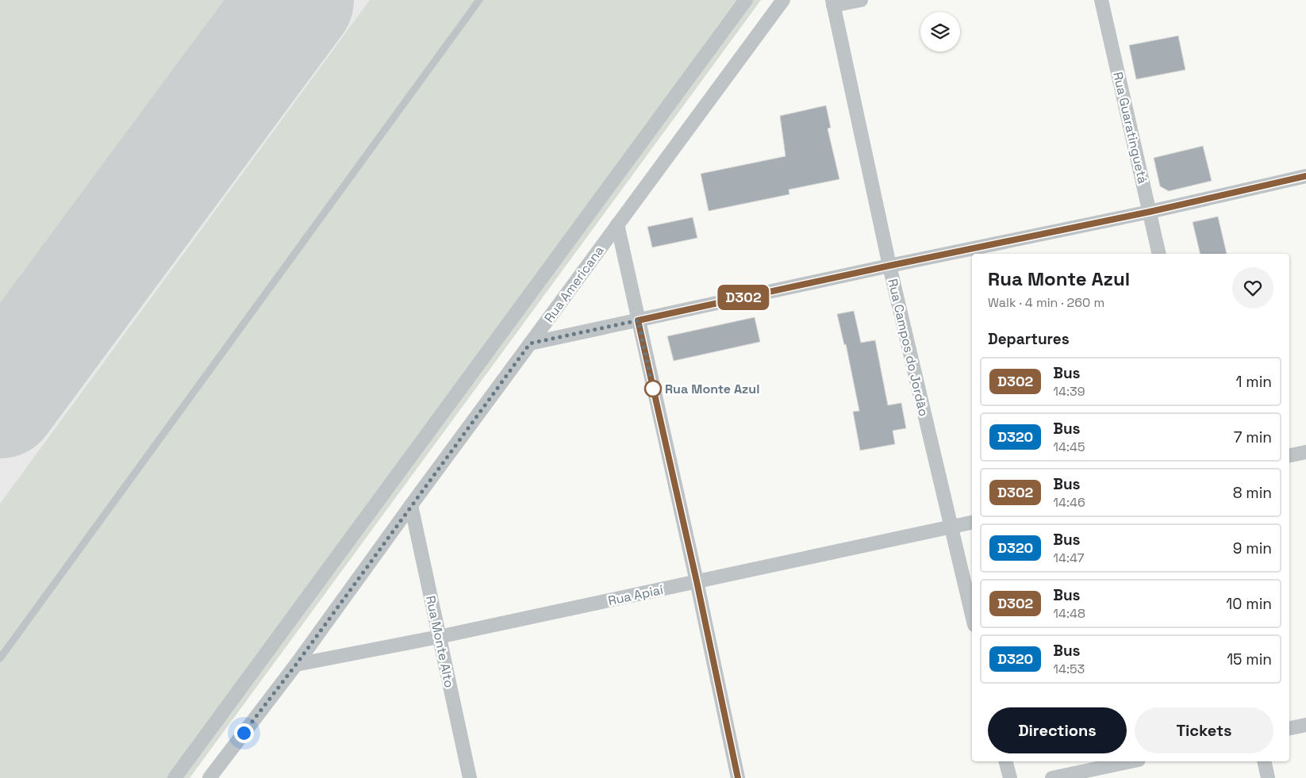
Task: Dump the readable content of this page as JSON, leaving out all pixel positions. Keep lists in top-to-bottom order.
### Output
{
  "streets": {
    "street": [
      "Rua Guaratinguetá",
      "Rua Americana",
      "Rua Campos do Jordão",
      "Rua Apiaí",
      "Rua Monte Alto"
    ]
  },
  "crossings": [
    ["Rua Americana", "Rua Apiaí"],
    ["Rua Americana", "Rua Monte Alto"],
    ["Rua Campos do Jordão", "Rua Apiaí"],
    ["Rua Apiaí", "Rua Monte Alto"]
  ],
  "places": ["Rua Monte Azul"],
  "lines": ["bus line D302"],
  "page": {
    "on_map": "D302",
    "heading": [
      ["Rua Monte Azul", "Walk · 4 min · 260 m"],
      "Departures"
    ],
    "list": [
      {
        "mark": "D302",
        "name": "Bus",
        "note": "14:39",
        "value": "1 min"
      },
      {
        "mark": "D320",
        "name": "Bus",
        "note": "14:45",
        "value": "7 min"
      },
      {
        "mark": "D302",
        "name": "Bus",
        "note": "14:46",
        "value": "8 min"
      },
      {
        "mark": "D320",
        "name": "Bus",
        "note": "14:47",
        "value": "9 min"
      },
      {
        "mark": "D302",
        "name": "Bus",
        "note": "14:48",
        "value": "10 min"
      },
      {
        "mark": "D320",
        "name": "Bus",
        "note": "14:53",
        "value": "15 min"
      }
    ],
    "buttons": ["Directions", "Tickets"]
  }
}
